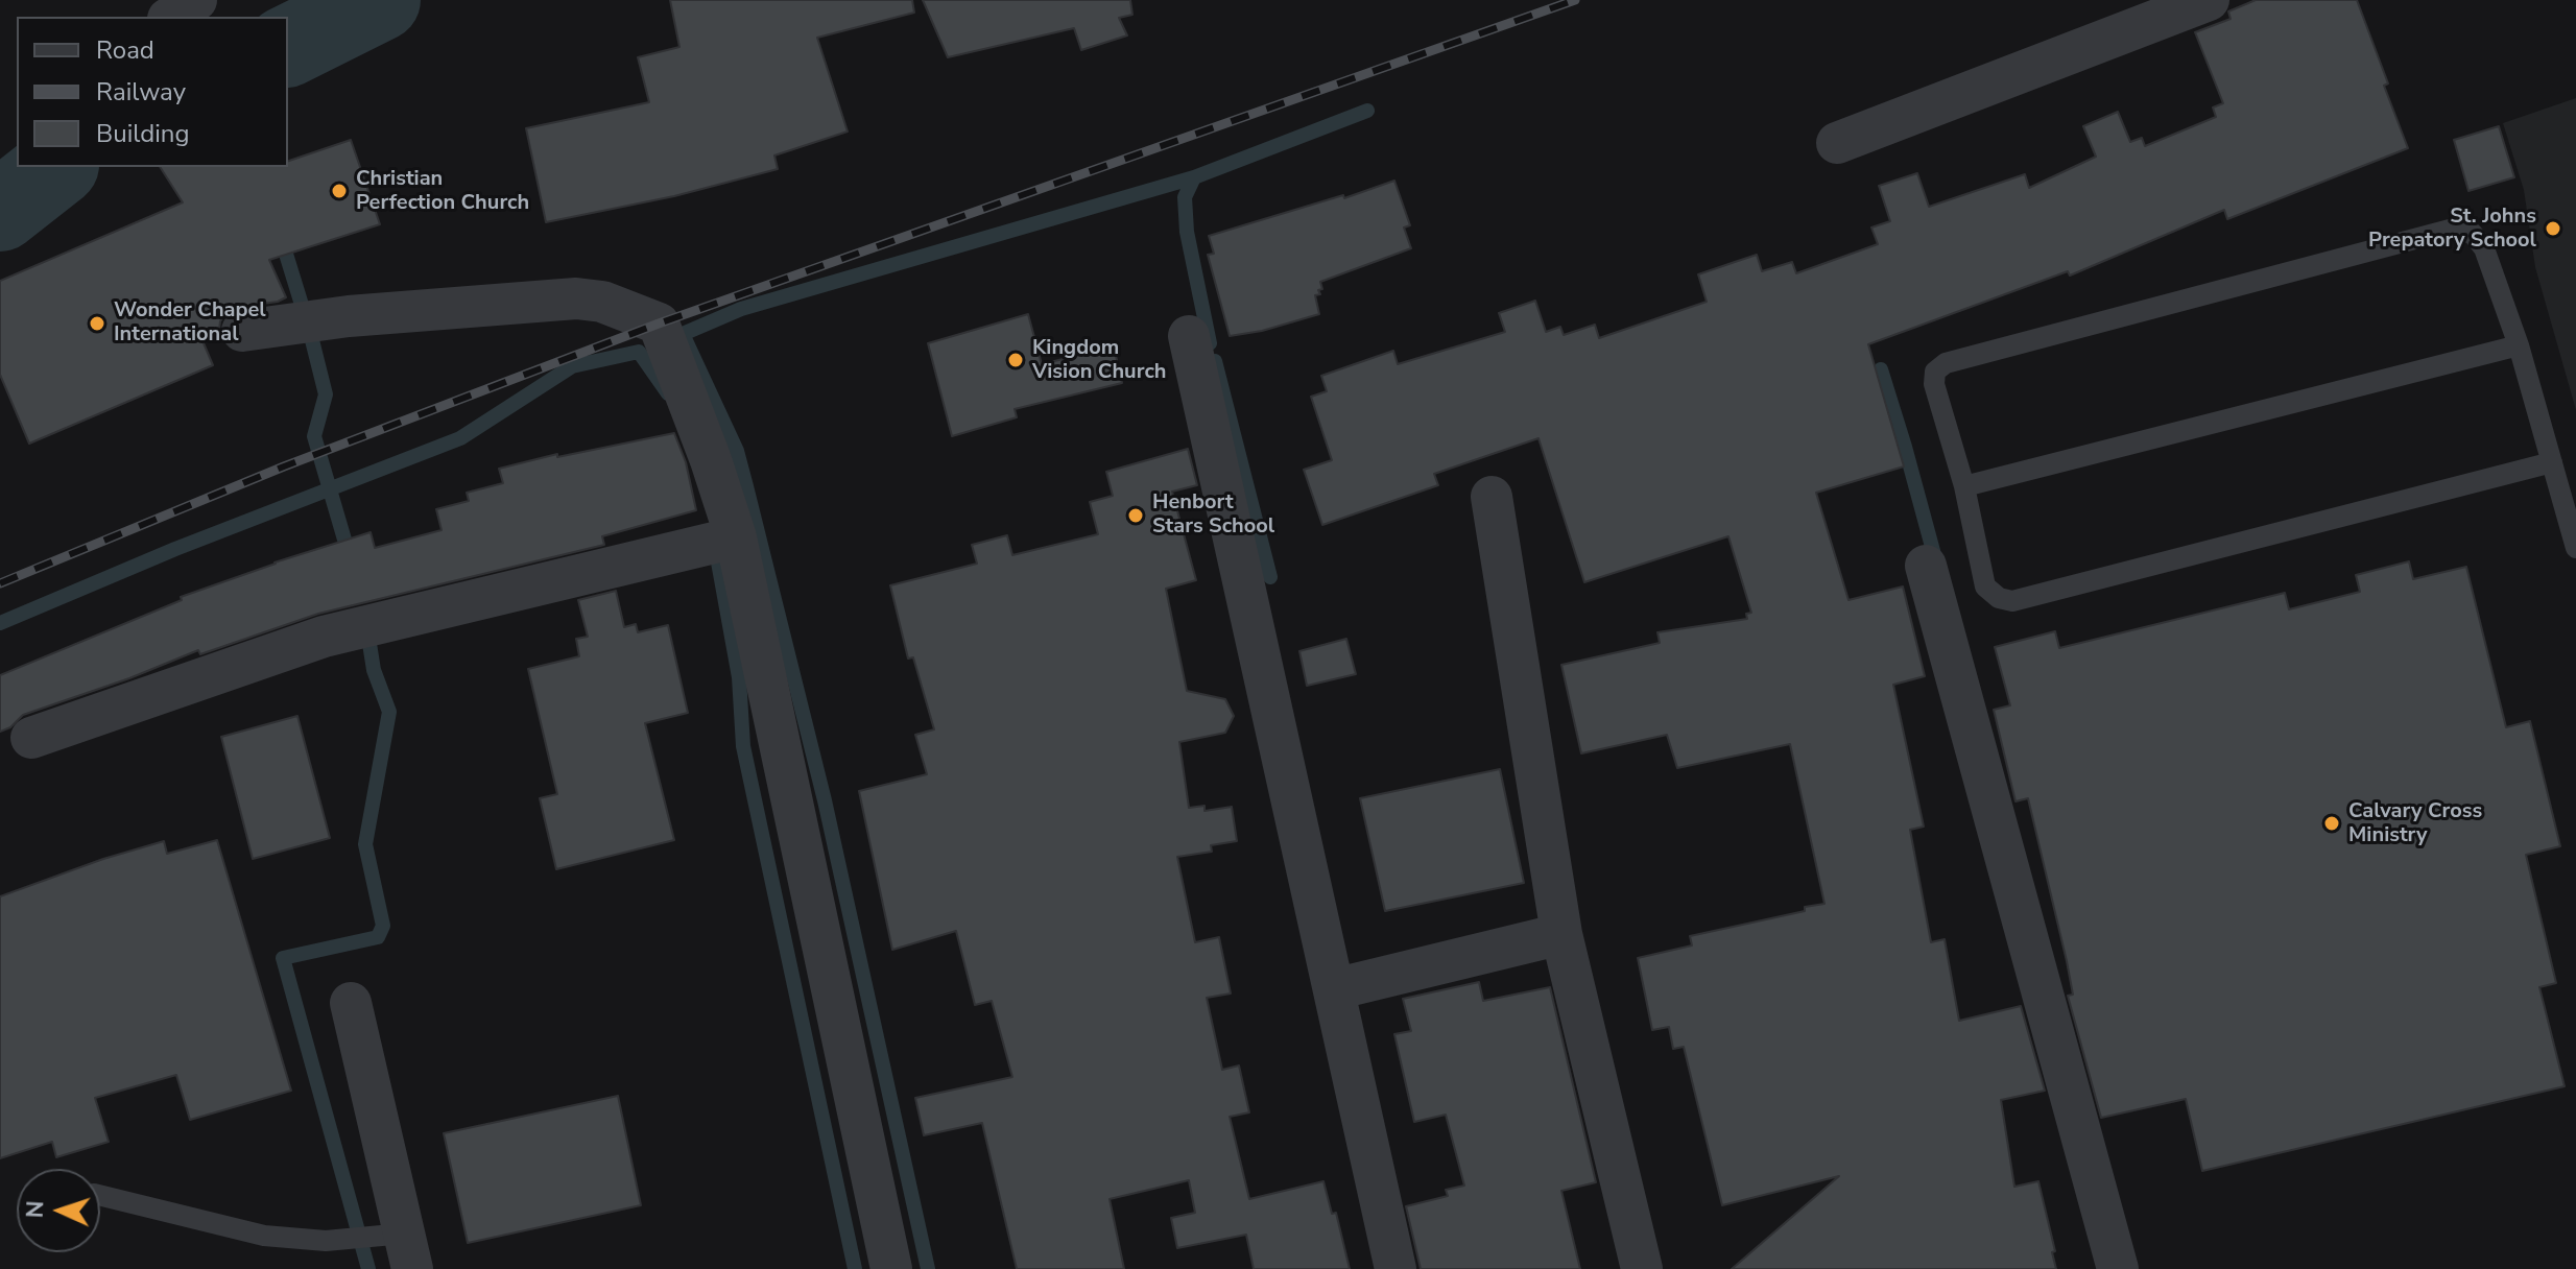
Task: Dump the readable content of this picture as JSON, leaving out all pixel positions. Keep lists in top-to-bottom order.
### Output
{
  "places": [
    "Christian Perfection Church",
    "St. Johns Prepatory School",
    "Wonder Chapel International",
    "Kingdom Vision Church",
    "Henbort Stars School",
    "Calvary Cross Ministry"
  ],
  "legend": ["Road", "Railway", "Building"],
  "north": "left"
}
